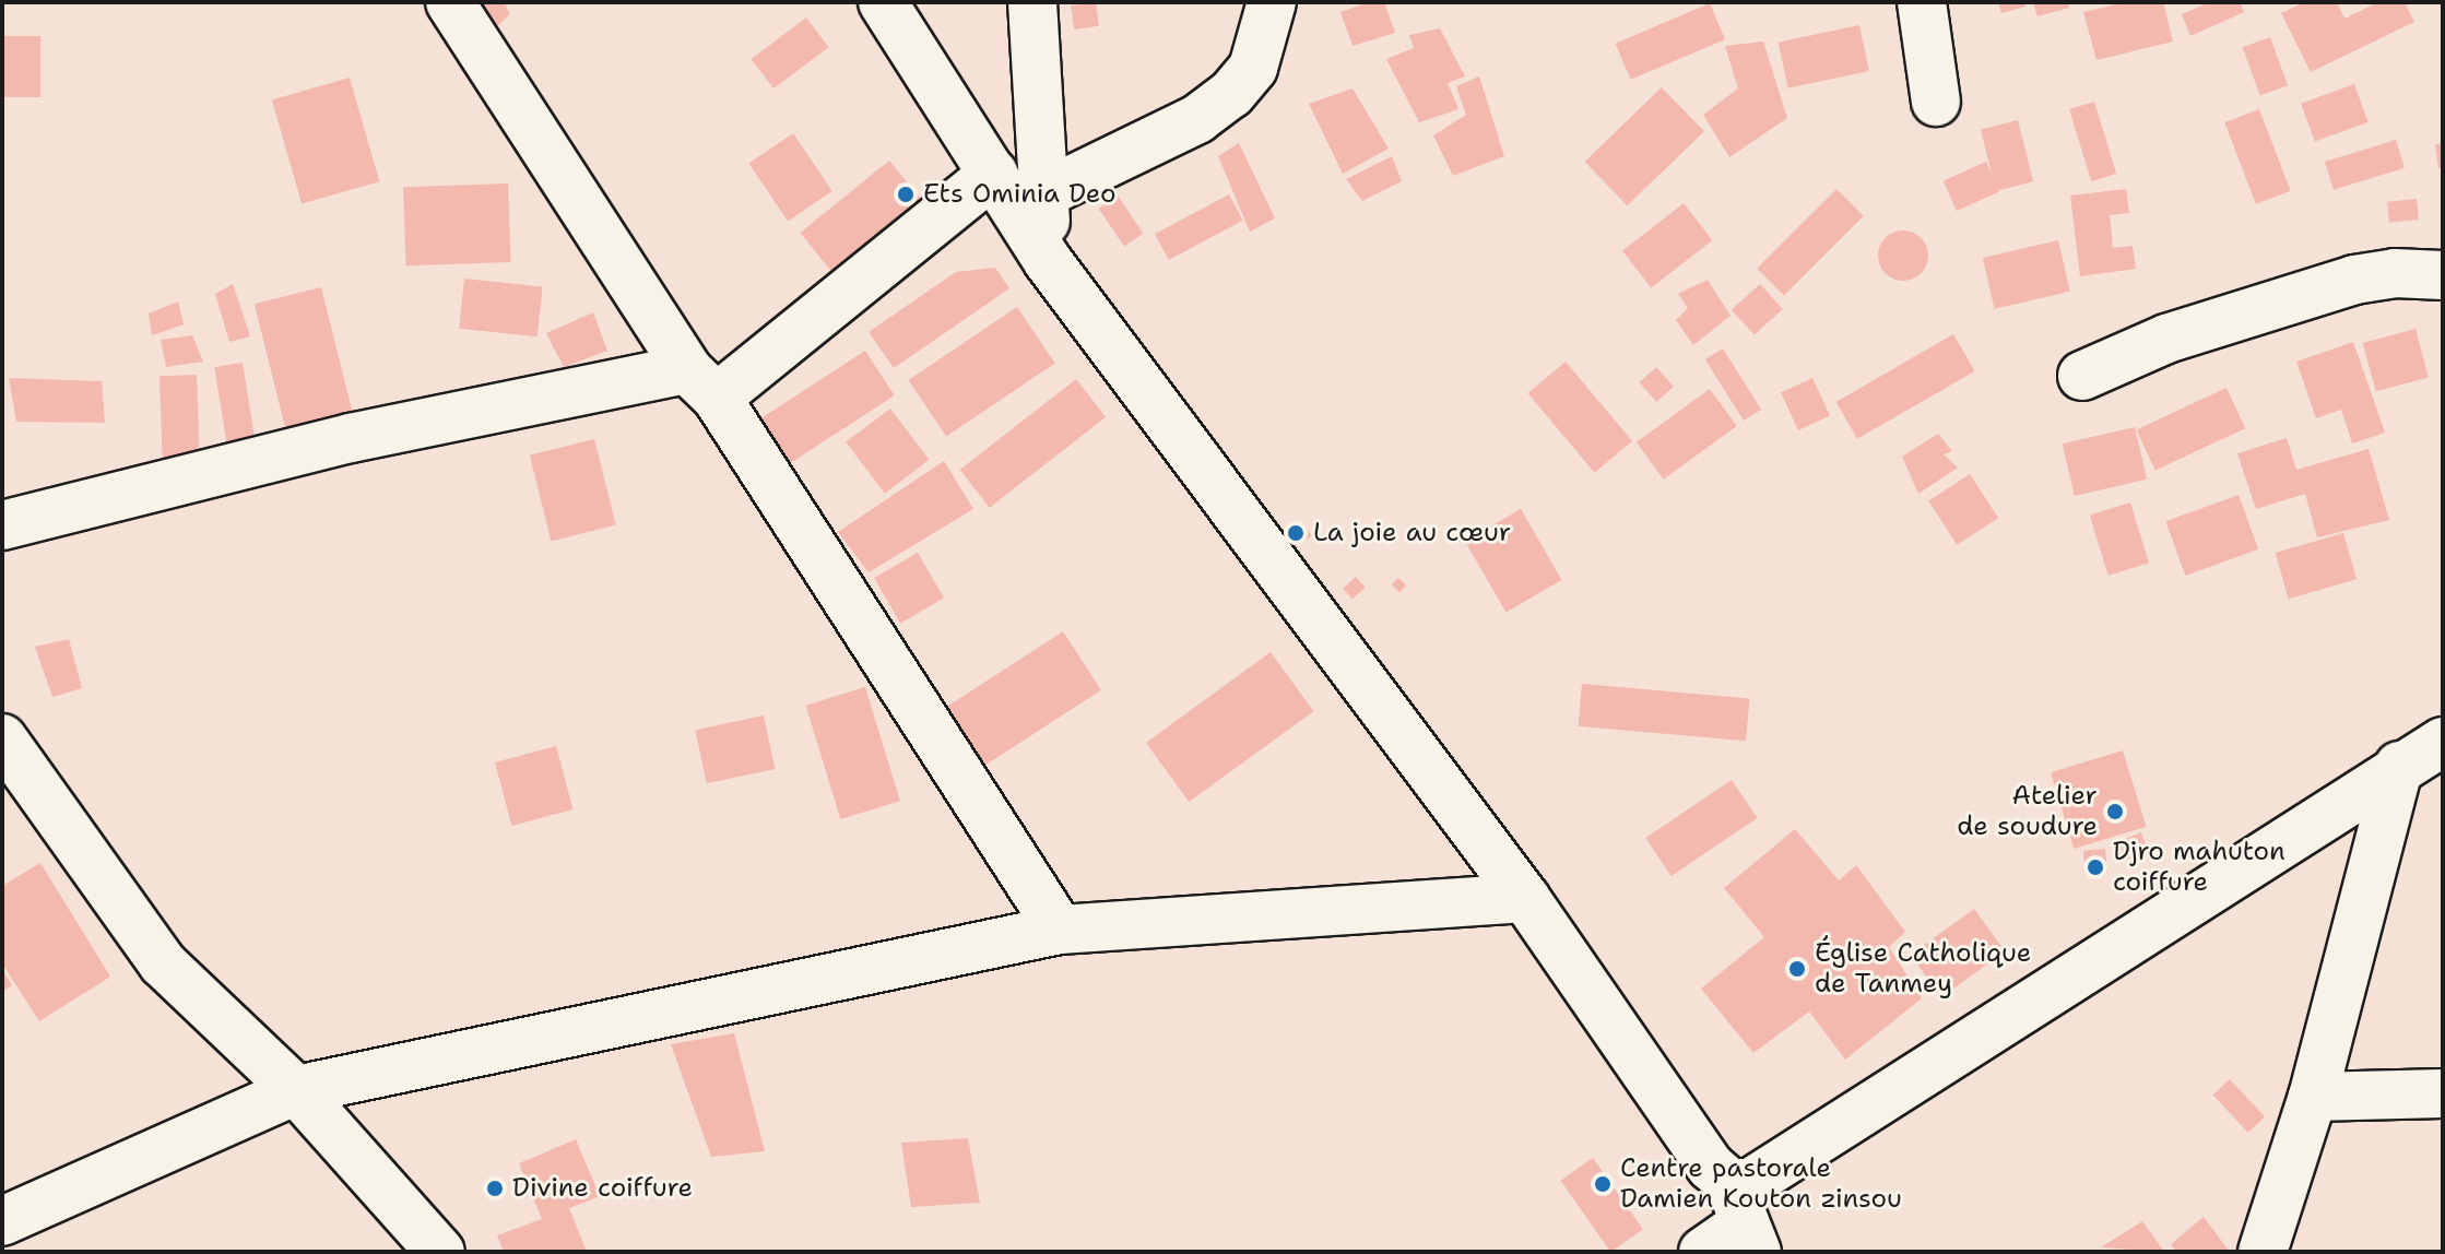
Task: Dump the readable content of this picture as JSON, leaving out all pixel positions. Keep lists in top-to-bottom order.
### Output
{
  "places": [
    "Ets Ominia Deo",
    "La joie au cœur",
    "Atelier de soudure",
    "Djro mahuton coiffure",
    "Église Catholique de Tanmey",
    "Centre pastorale Damien Kouton zinsou",
    "Divine coiffure"
  ]
}
